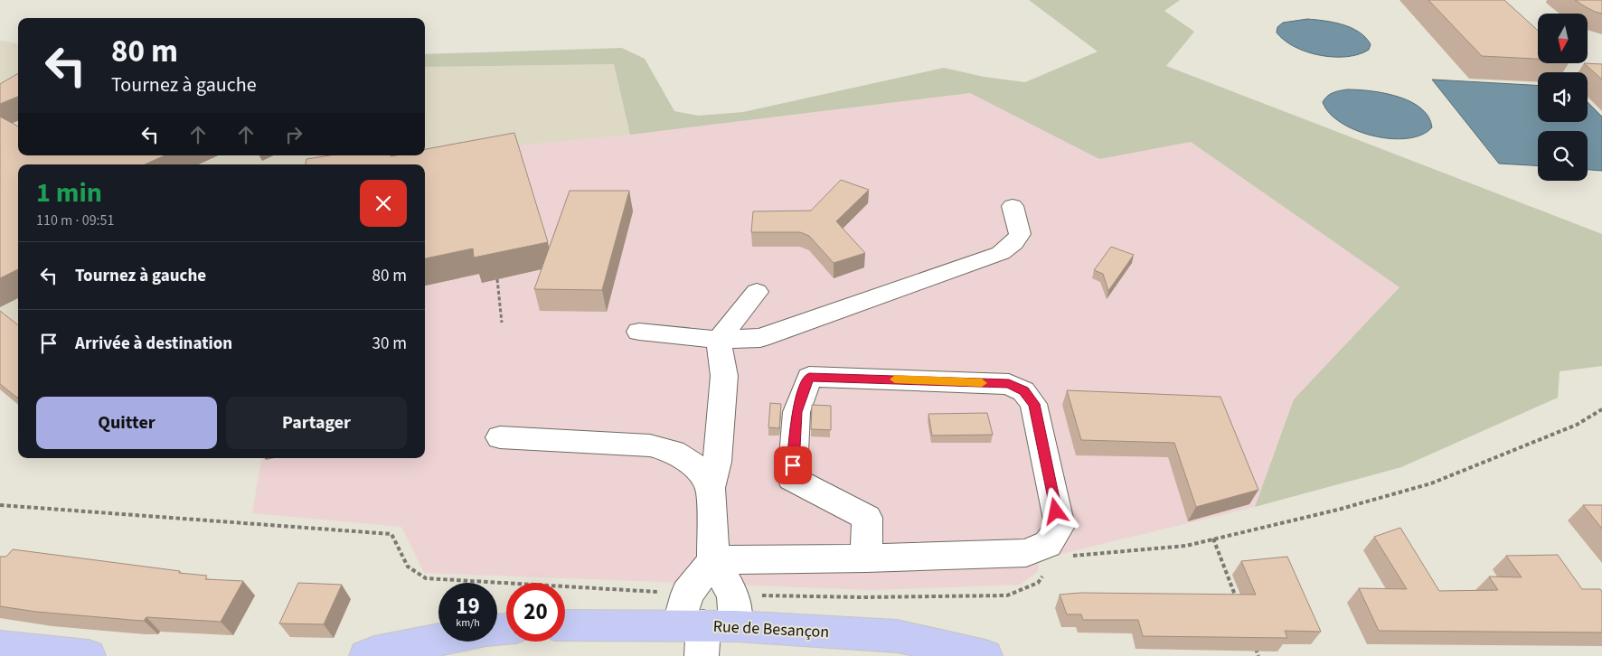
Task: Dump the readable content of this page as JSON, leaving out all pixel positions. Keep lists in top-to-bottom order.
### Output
{
  "streets": {
    "main road": ["Rue de Besançon"]
  },
  "north": "bottom",
  "page": {
    "turn": ["80 m", "Tournez à gauche"],
    "heading": ["1 min", "110 m · 09:51"],
    "list": [
      {
        "name": "Tournez à gauche",
        "value": "80 m"
      },
      {
        "name": "Arrivée à destination",
        "value": "30 m"
      }
    ],
    "buttons": ["Quitter", "Partager"],
    "speed": "19 km/h",
    "limit": "20"
  }
}
